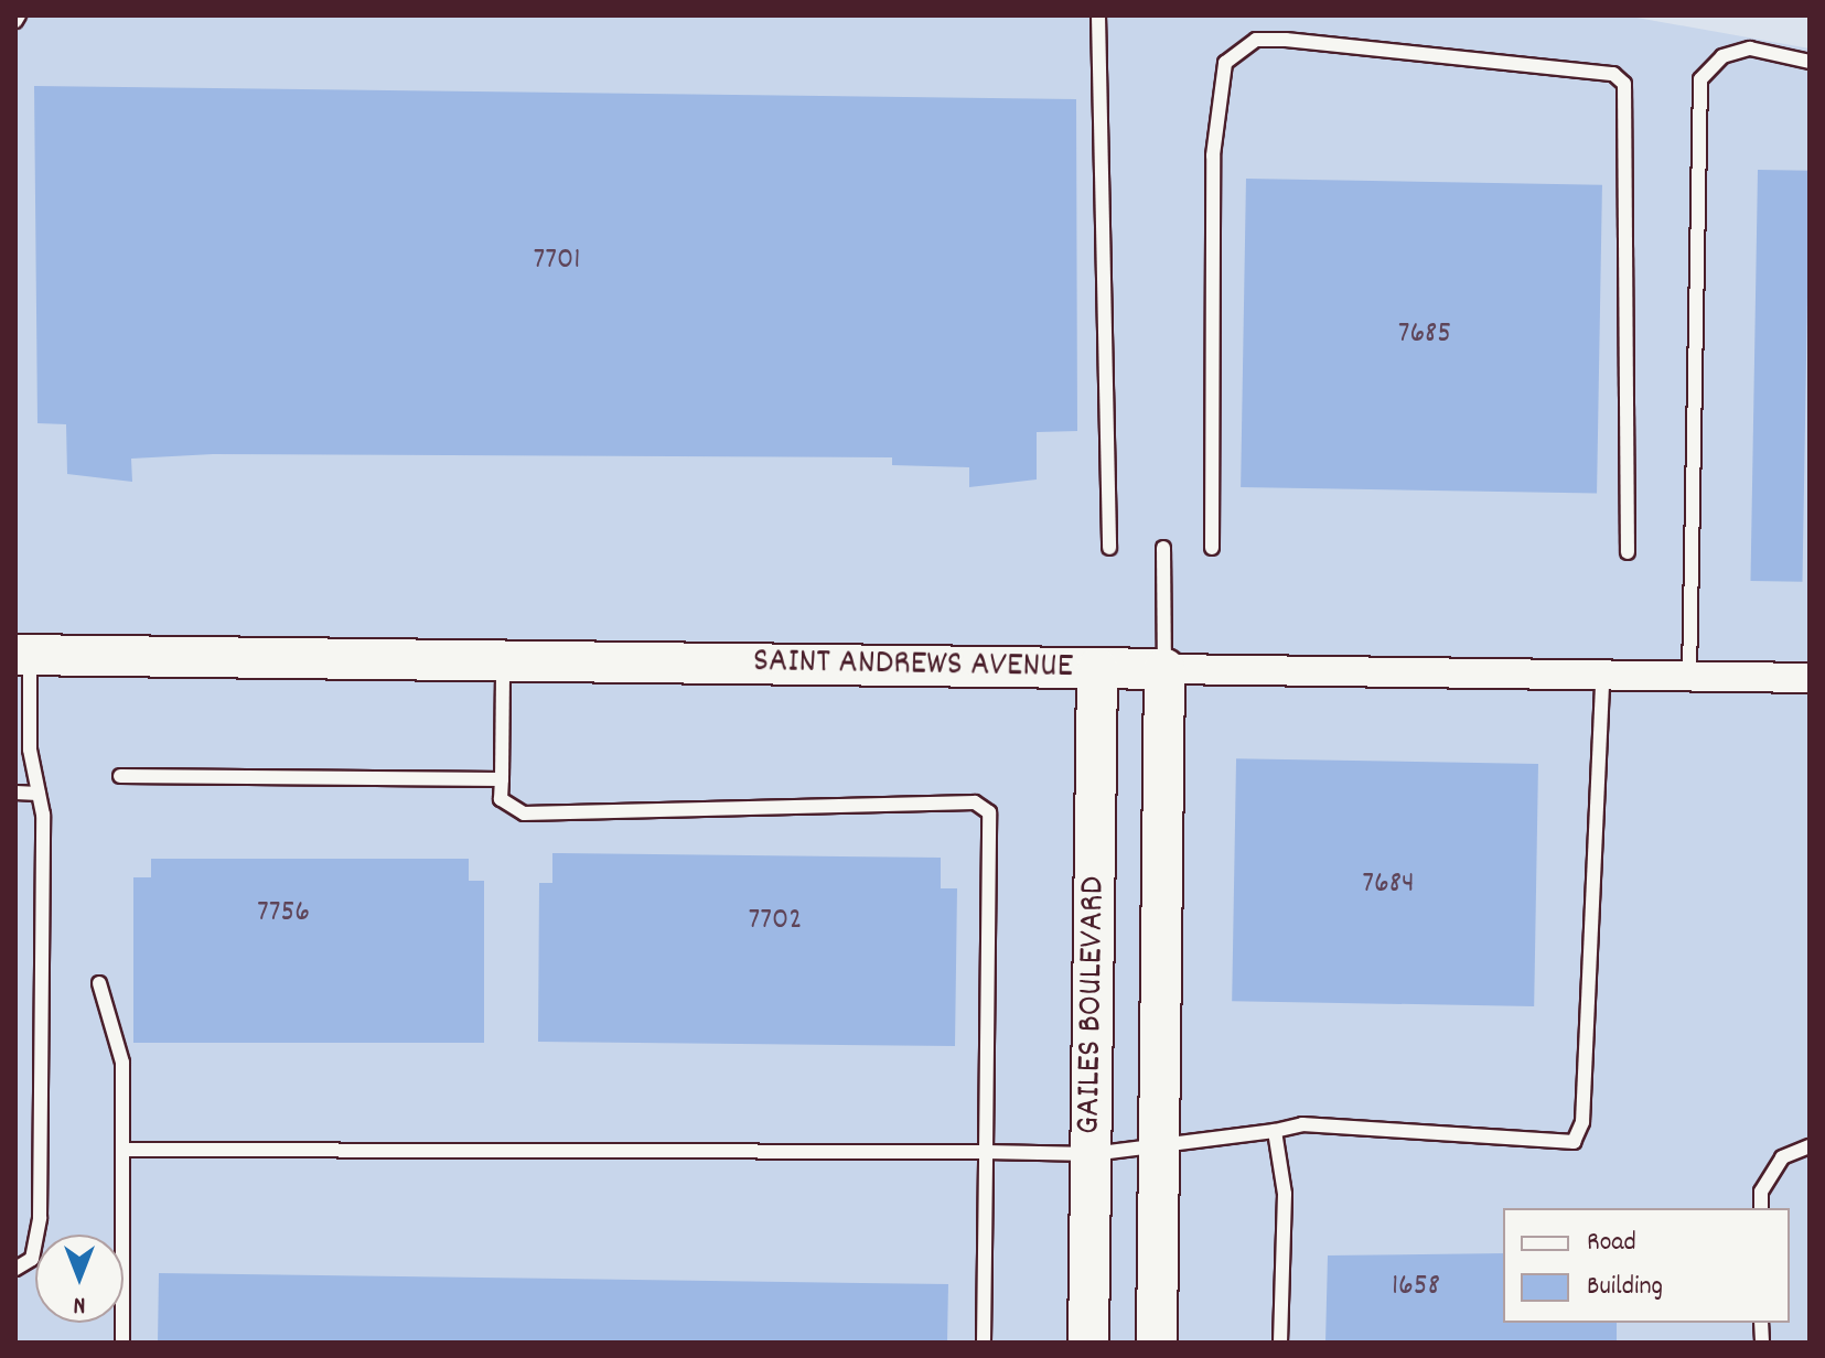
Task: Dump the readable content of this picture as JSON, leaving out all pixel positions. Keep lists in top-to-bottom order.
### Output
{
  "streets": {
    "street": ["SAINT ANDREWS AVENUE", "GAILES BOULEVARD"]
  },
  "crossings": [
    ["SAINT ANDREWS AVENUE", "GAILES BOULEVARD"]
  ],
  "house_numbers": [
    "7701",
    "7685",
    "7684",
    "7756",
    "7702",
    "1658"
  ],
  "legend": ["Road", "Building"],
  "north": "bottom"
}
